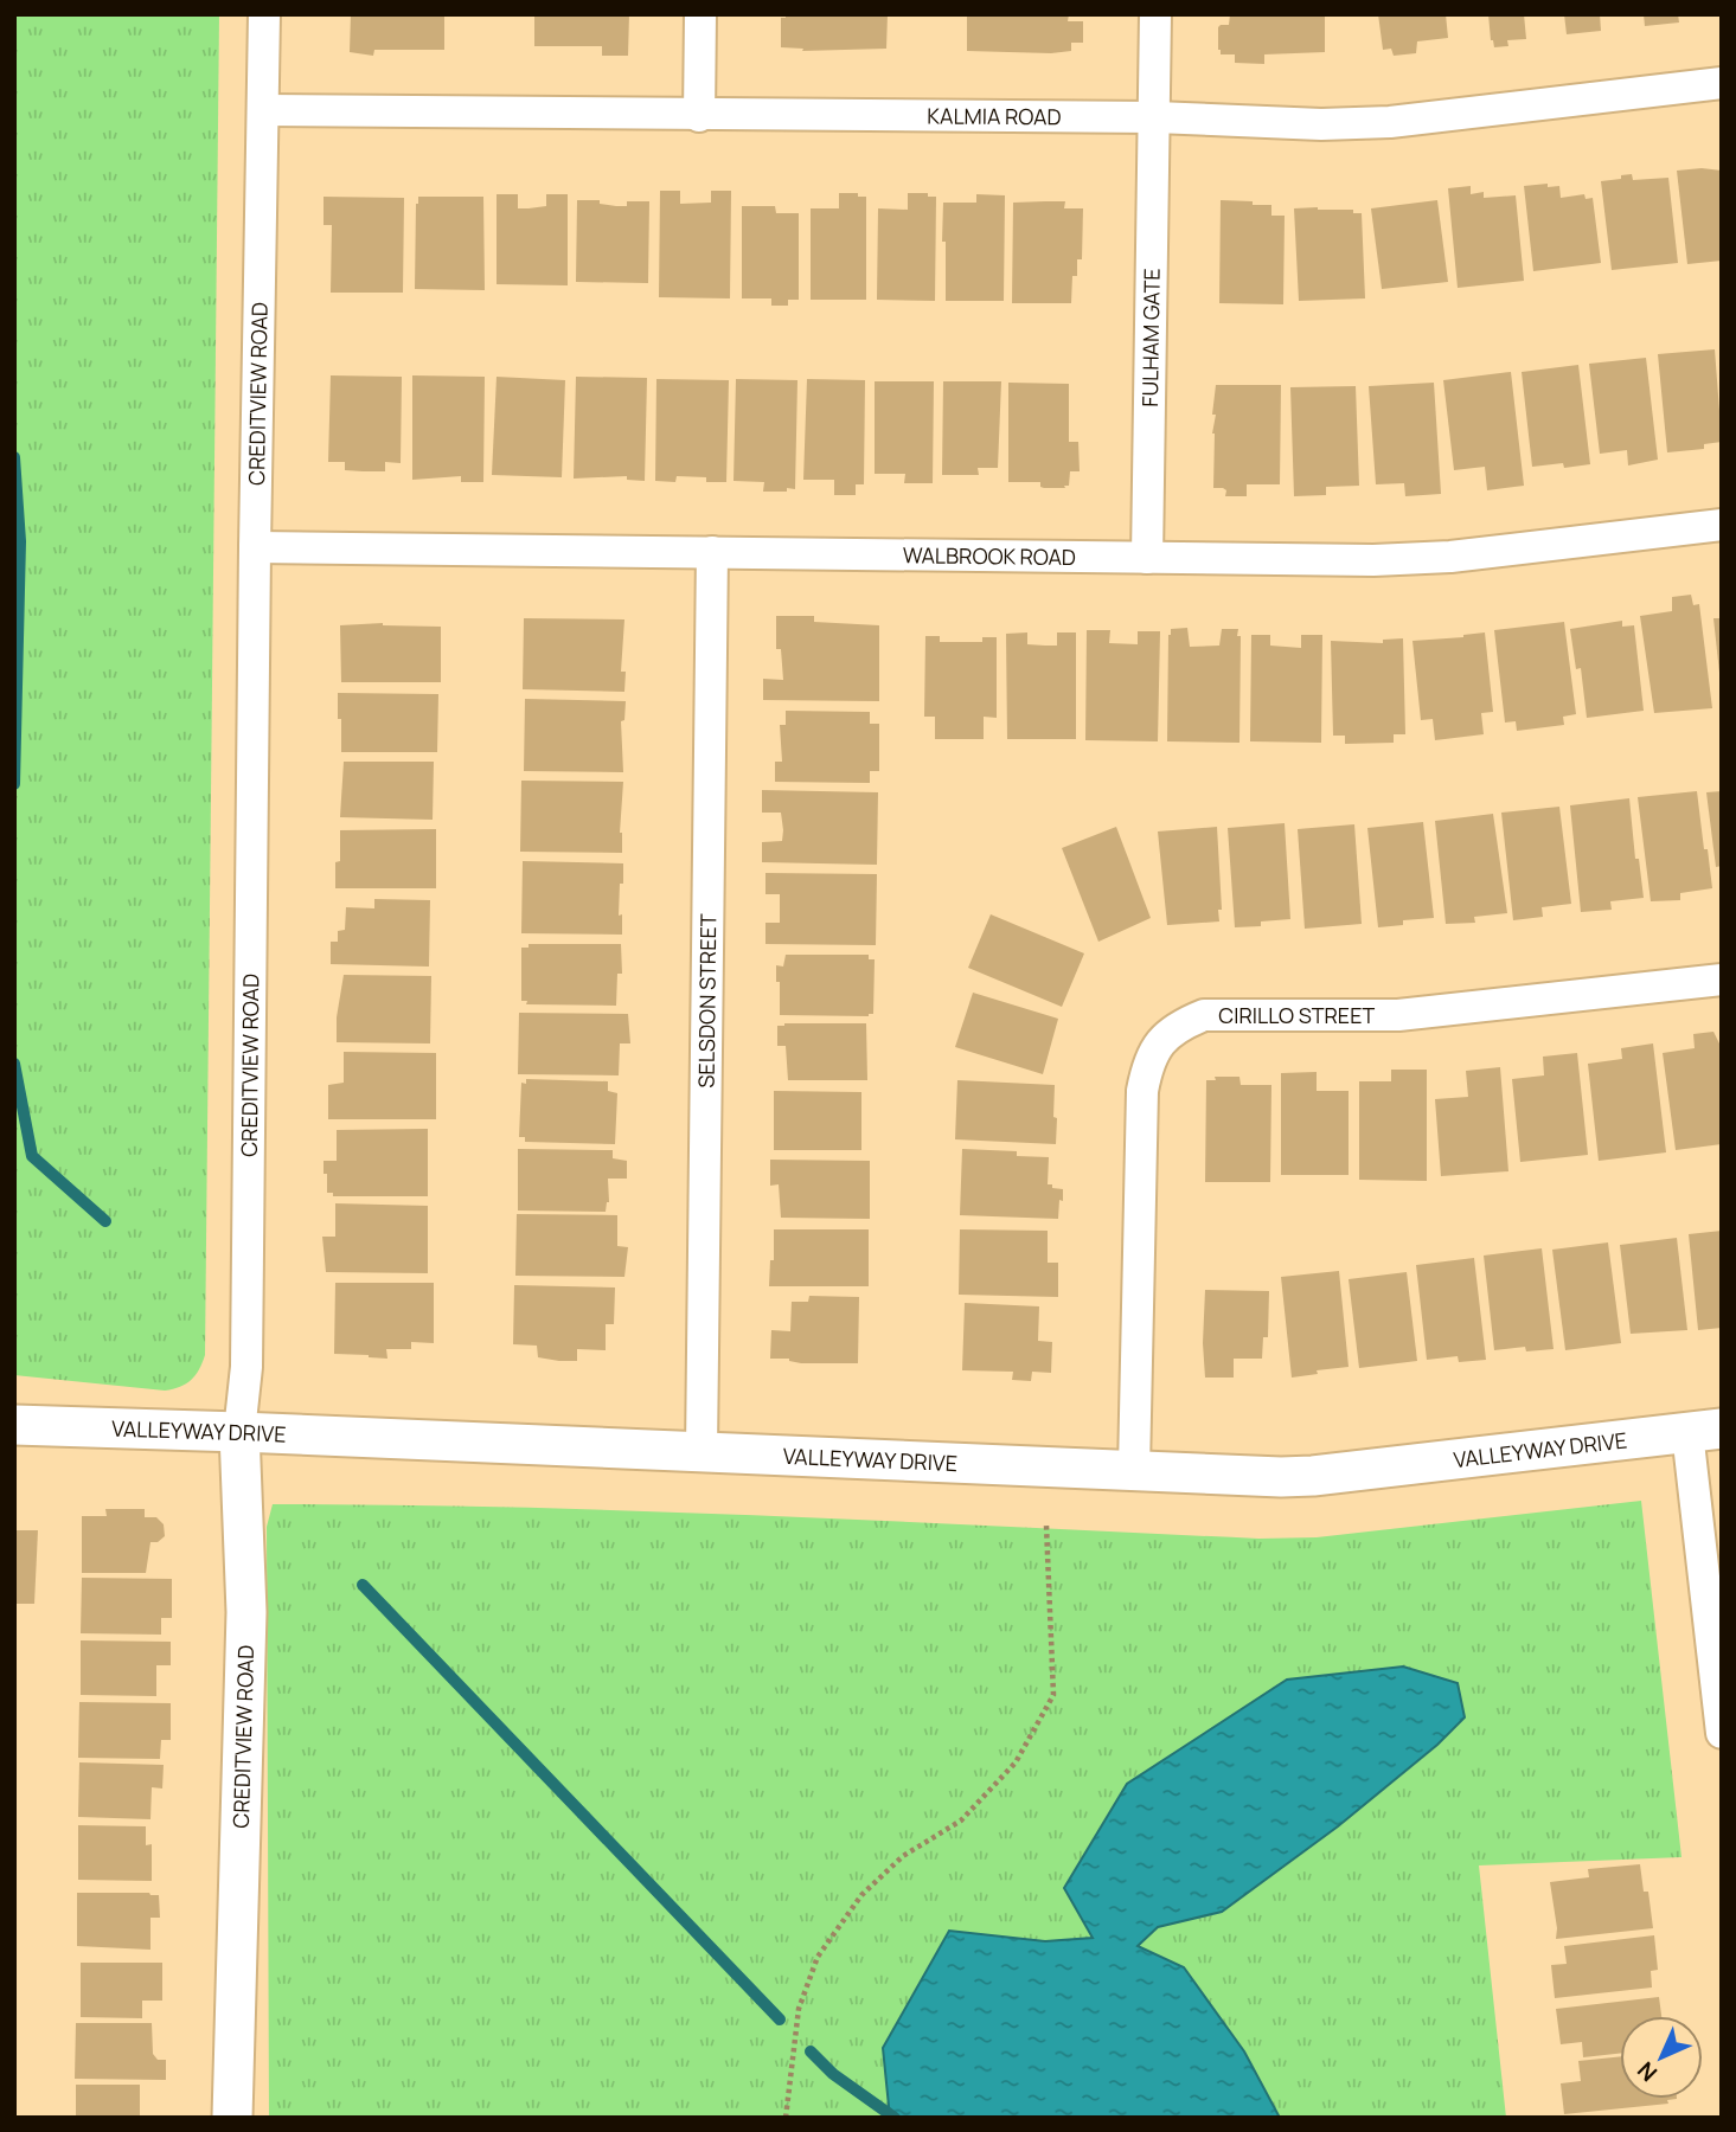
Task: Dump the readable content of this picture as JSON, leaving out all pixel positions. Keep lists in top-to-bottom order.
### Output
{
  "streets": {
    "street": [
      "KALMIA ROAD",
      "FULHAM GATE",
      "CREDITVIEW ROAD",
      "WALBROOK ROAD",
      "SELSDON STREET",
      "CIRILLO STREET",
      "VALLEYWAY DRIVE"
    ]
  },
  "crossings": [
    ["KALMIA ROAD", "FULHAM GATE"],
    ["KALMIA ROAD", "CREDITVIEW ROAD"],
    ["FULHAM GATE", "WALBROOK ROAD"],
    ["CREDITVIEW ROAD", "WALBROOK ROAD"],
    ["CREDITVIEW ROAD", "VALLEYWAY DRIVE"],
    ["WALBROOK ROAD", "SELSDON STREET"],
    ["SELSDON STREET", "VALLEYWAY DRIVE"],
    ["CIRILLO STREET", "VALLEYWAY DRIVE"]
  ],
  "north": "bottom left"
}
